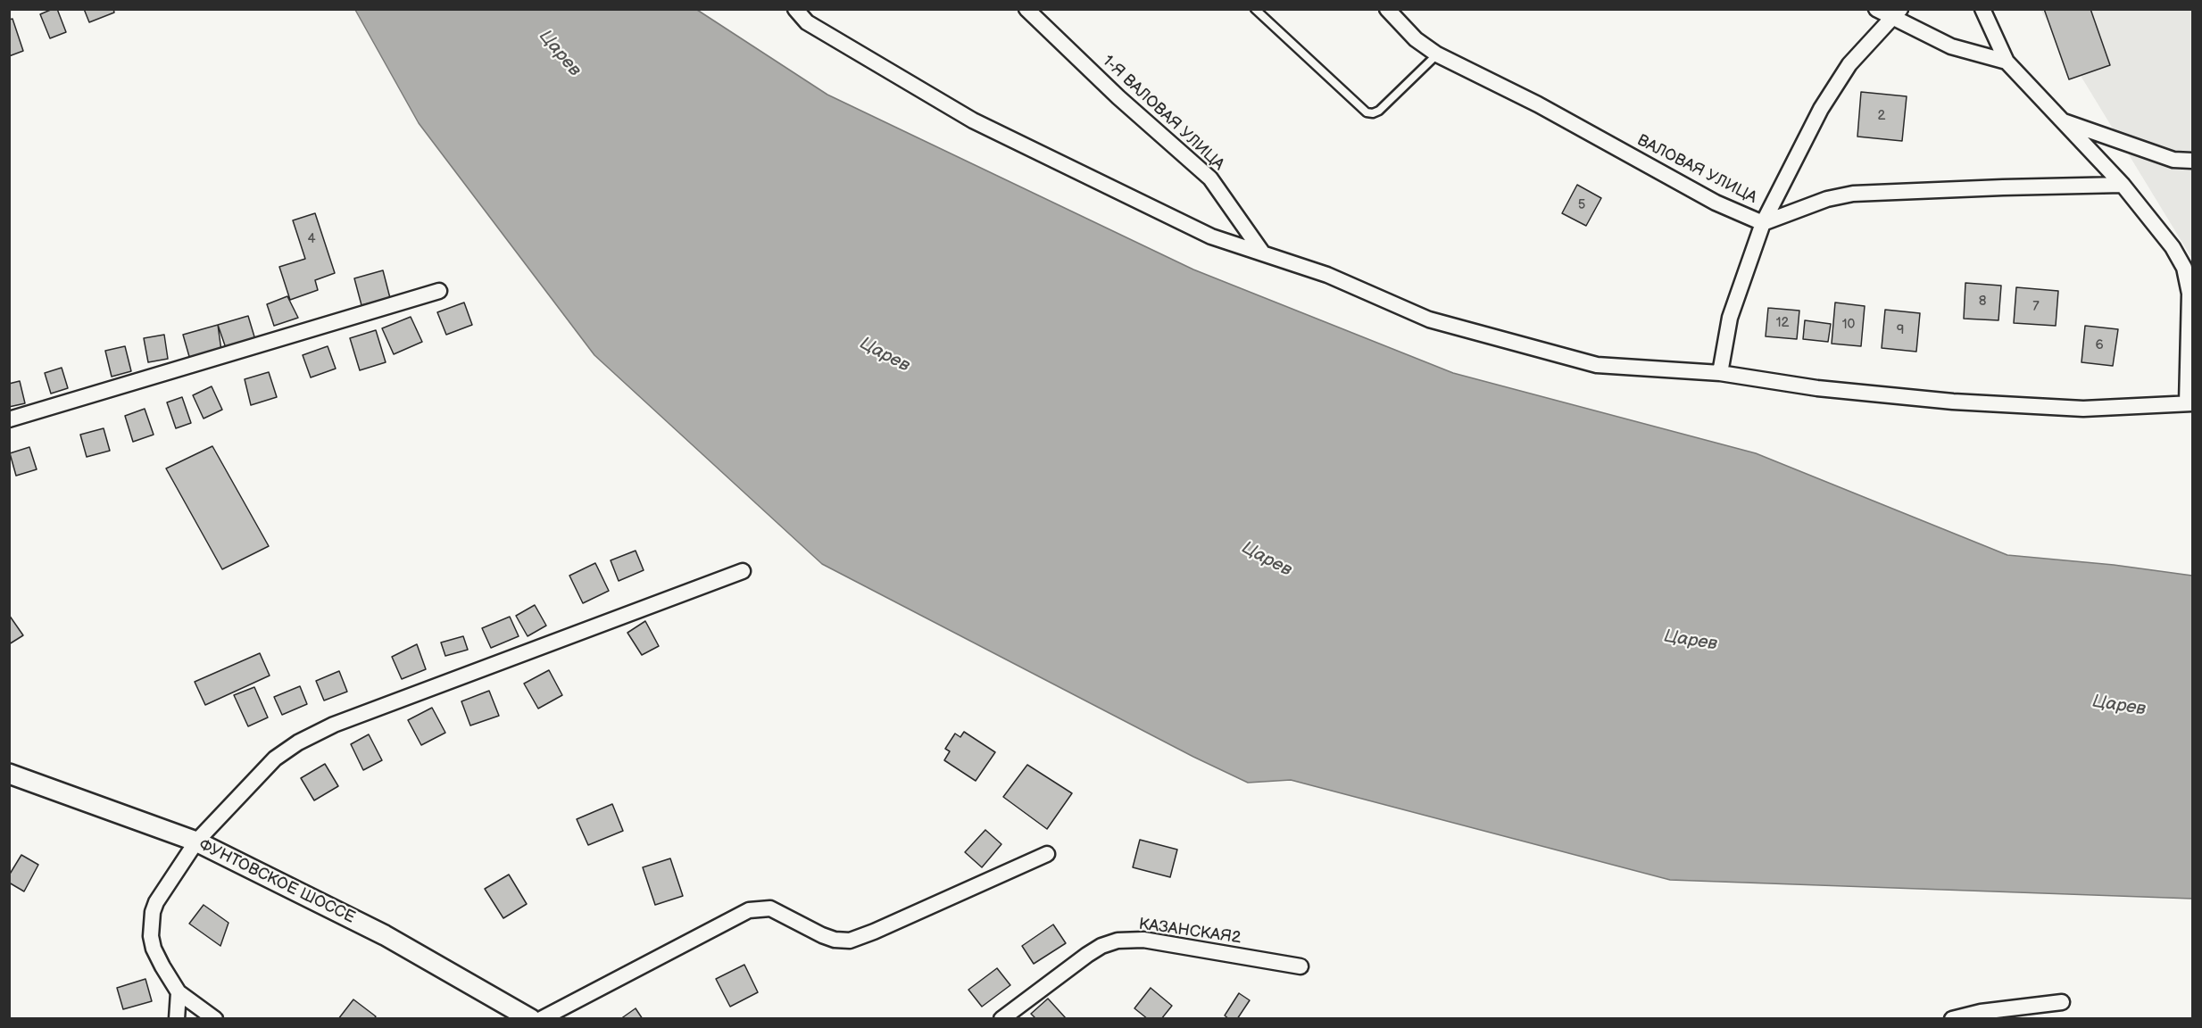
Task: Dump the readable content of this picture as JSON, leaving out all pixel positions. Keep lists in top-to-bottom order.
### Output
{
  "streets": {
    "street": [
      "1-Я ВАЛОВАЯ УЛИЦА",
      "ВАЛОВАЯ УЛИЦА",
      "ФУНТОВСКОЕ ШОССЕ",
      "КАЗАНСКАЯ2"
    ]
  },
  "water": ["Царев"],
  "house_numbers": [
    "2",
    "5",
    "4",
    "8",
    "7",
    "12",
    "10",
    "9",
    "6"
  ]
}
